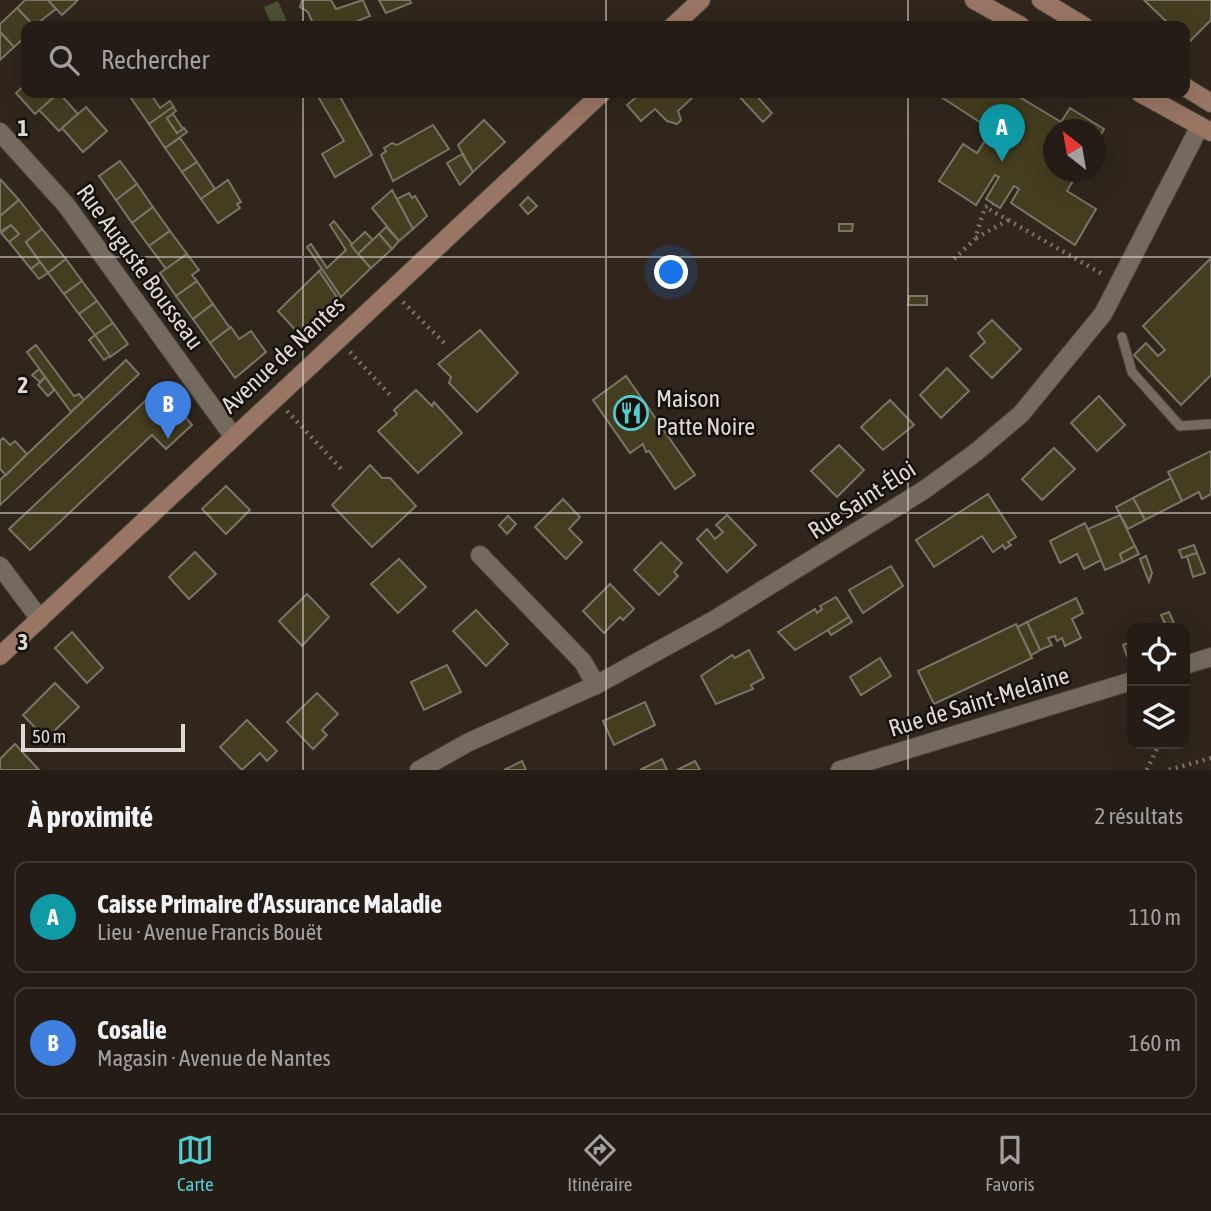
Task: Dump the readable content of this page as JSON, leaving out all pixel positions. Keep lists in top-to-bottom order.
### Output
{
  "streets": {
    "main road": ["Avenue de Nantes"],
    "street": ["Rue Auguste Bousseau", "Rue Saint-Éloi", "Rue de Saint-Melaine"]
  },
  "crossings": [
    ["Rue Auguste Bousseau", "Avenue de Nantes"]
  ],
  "places": {
    "restaurant": ["Maison Patte Noire"]
  },
  "scale_bar": "50 m",
  "north": "top left",
  "page": {
    "search": "Rechercher",
    "pins": ["A", "B"],
    "scale": "50 m",
    "heading": ["À proximité", "2 résultats"],
    "list": [
      {
        "mark": "A",
        "name": "Caisse Primaire d’Assurance Maladie",
        "note": "Lieu · Avenue Francis Bouët",
        "value": "110 m"
      },
      {
        "mark": "B",
        "name": "Cosalie",
        "note": "Magasin · Avenue de Nantes",
        "value": "160 m"
      }
    ],
    "nav": ["Carte", "Itinéraire", "Favoris"]
  },
  "grid": {
    "rows": ["1", "2", "3"]
  }
}
